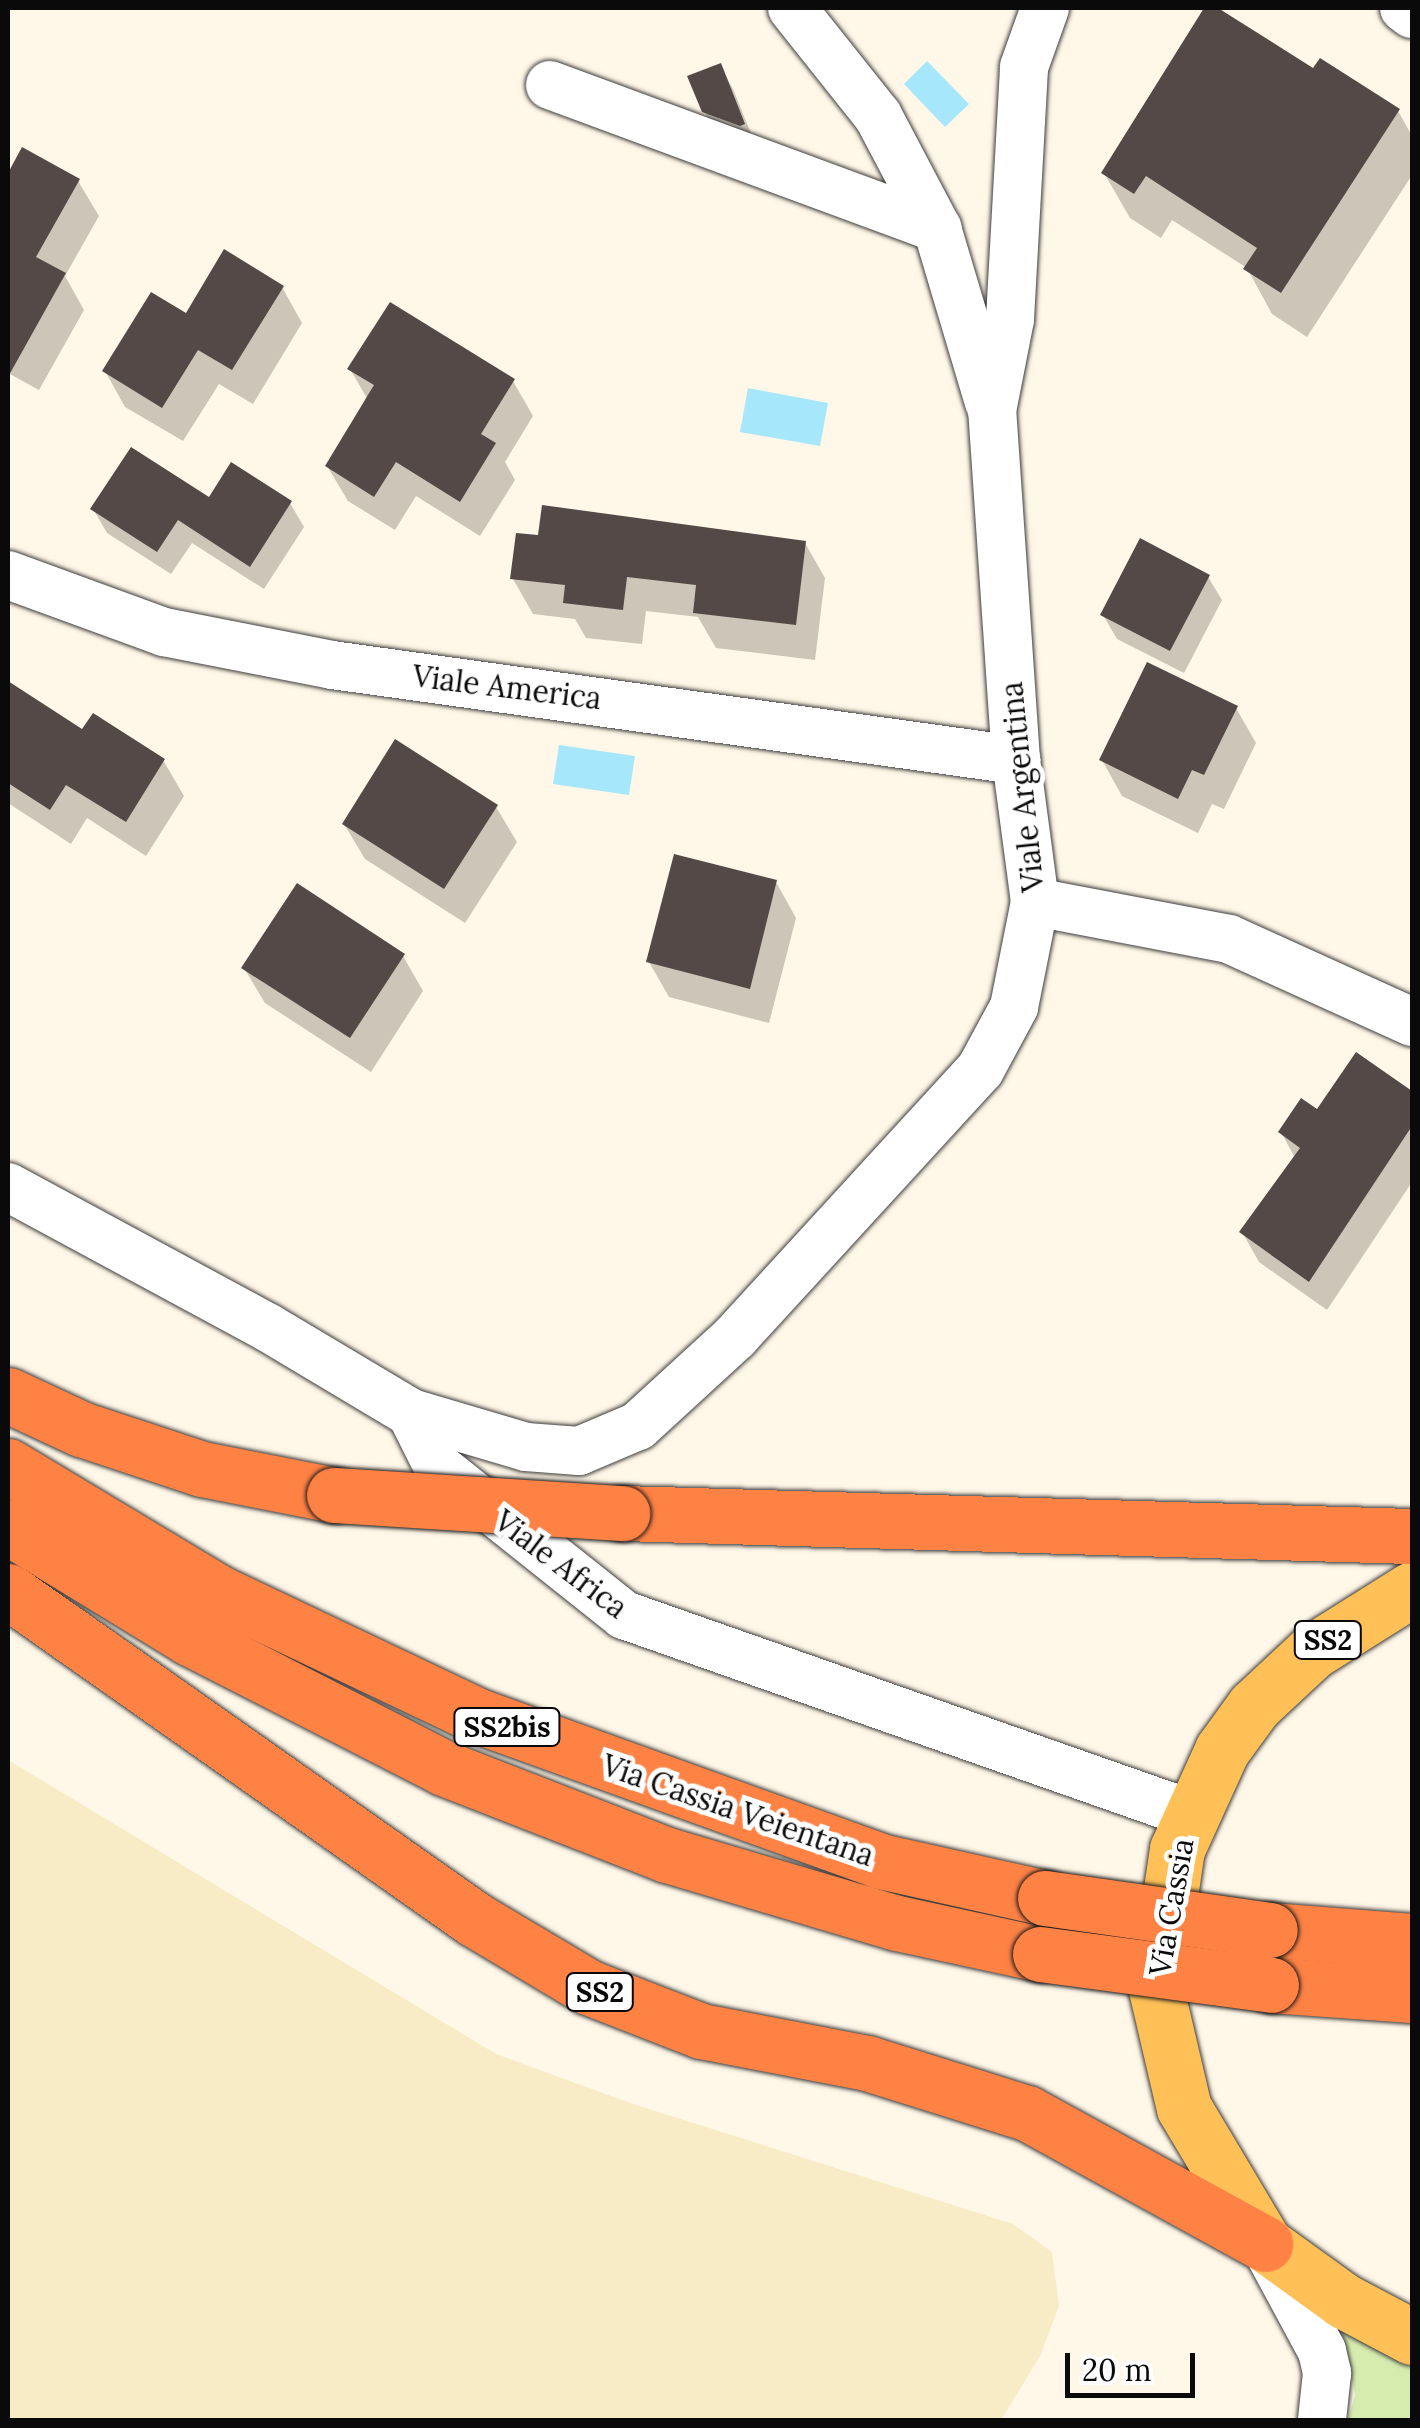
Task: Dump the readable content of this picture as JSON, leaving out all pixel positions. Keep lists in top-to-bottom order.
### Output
{
  "streets": {
    "highway": ["SS2", "SS2bis", "Via Cassia Veientana"],
    "main road": ["Via Cassia"],
    "street": ["Viale America", "Viale Argentina", "Viale Africa"]
  },
  "crossings": [
    ["Viale America", "Viale Argentina"],
    ["Viale Argentina", "Viale Africa"],
    ["Viale Africa", "Via Cassia"],
    ["SS2", "Via Cassia"]
  ],
  "scale_bar": "20 m"
}
